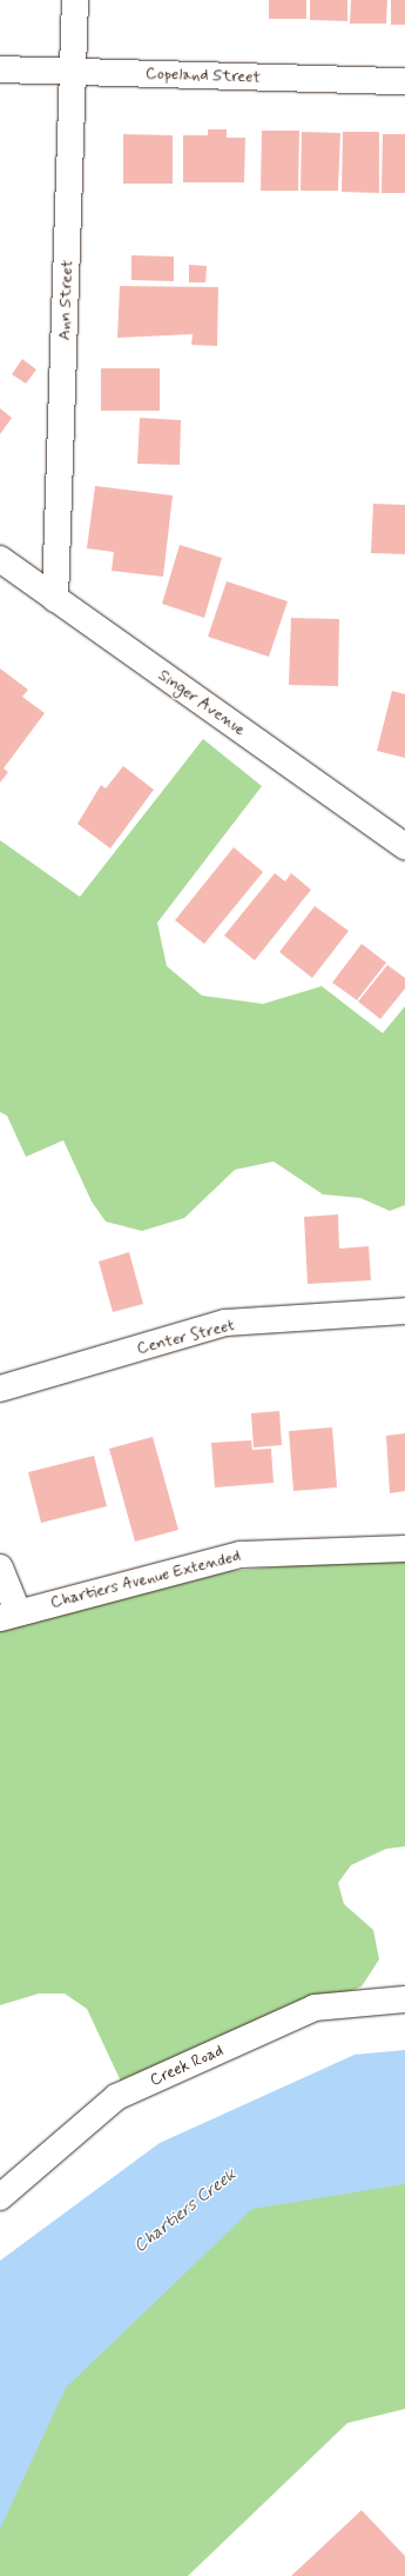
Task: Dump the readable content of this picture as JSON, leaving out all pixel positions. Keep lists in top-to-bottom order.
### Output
{
  "streets": {
    "street": [
      "Copeland Street",
      "Ann Street",
      "Singer Avenue",
      "Center Street",
      "Chartiers Avenue Extended",
      "Creek Road"
    ]
  },
  "crossings": [
    ["Copeland Street", "Ann Street"],
    ["Ann Street", "Singer Avenue"]
  ],
  "water": ["Chartiers Creek"]
}
